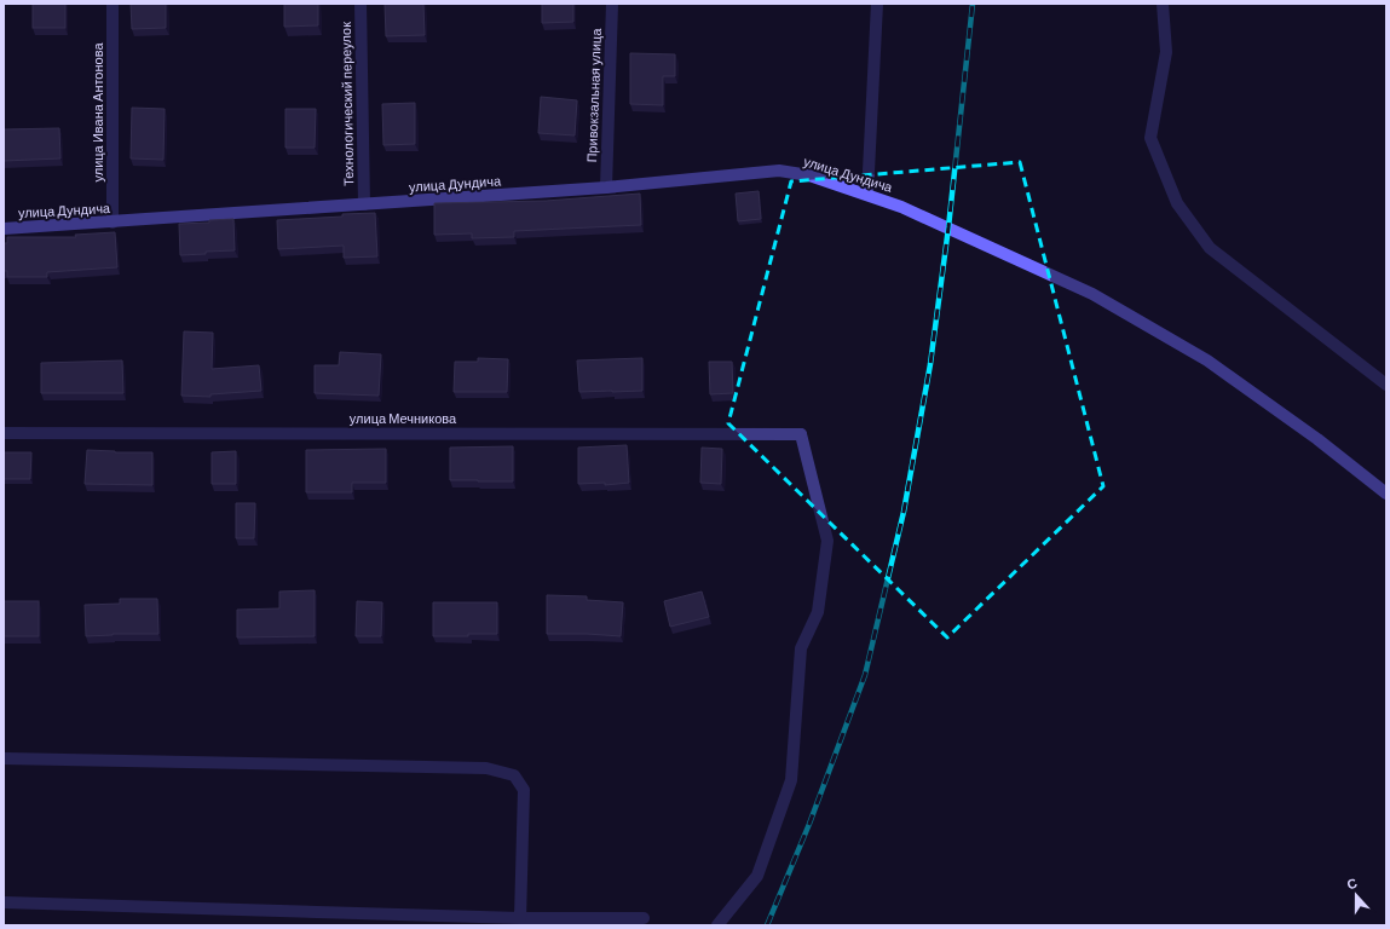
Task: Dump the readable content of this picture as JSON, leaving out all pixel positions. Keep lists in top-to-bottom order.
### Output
{
  "streets": {
    "street": [
      "Привокзальная улица",
      "Технологический переулок",
      "улица Ивана Антонова",
      "улица Дундича",
      "улица Мечникова"
    ]
  },
  "crossings": [
    ["Привокзальная улица", "улица Дундича"],
    ["Технологический переулок", "улица Дундича"],
    ["улица Ивана Антонова", "улица Дундича"]
  ],
  "north": "top"
}
